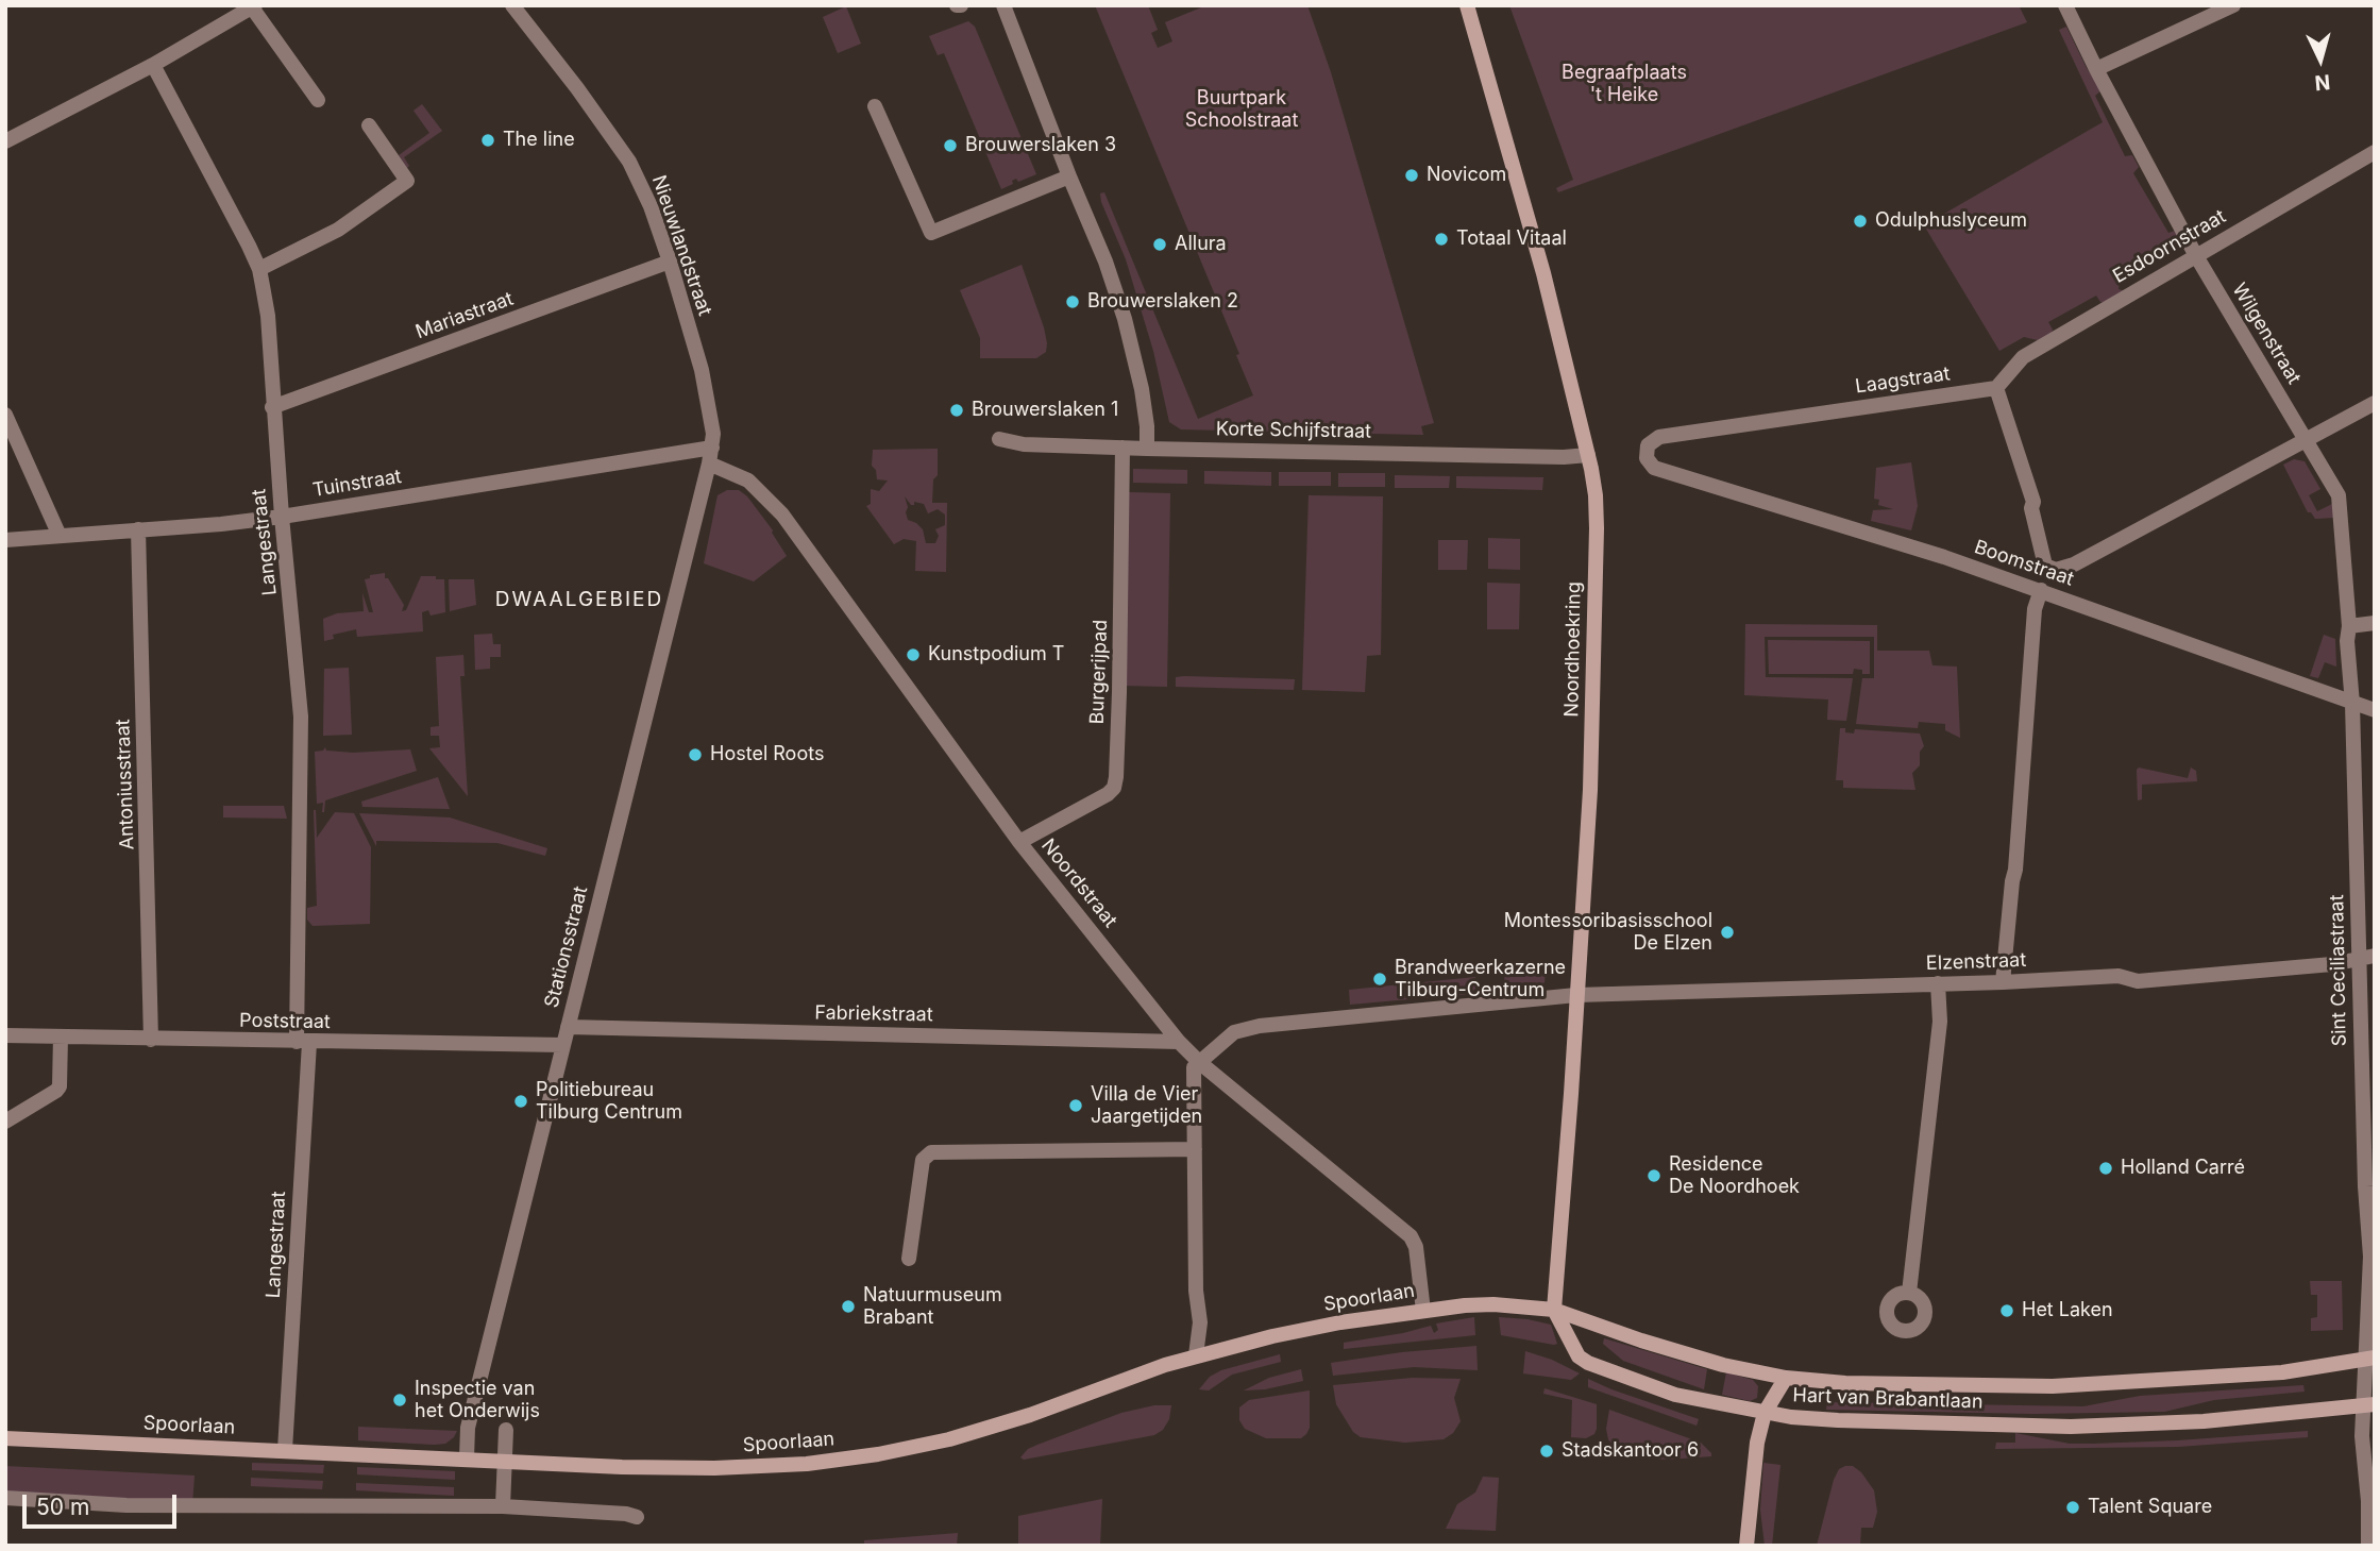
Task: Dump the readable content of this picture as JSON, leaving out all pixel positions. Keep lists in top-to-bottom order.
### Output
{
  "streets": {
    "street": [
      "Nieuwlandstraat",
      "Esdoornstraat",
      "Mariastraat",
      "Wilgenstraat",
      "Laagstraat",
      "Korte Schijfstraat",
      "Tuinstraat",
      "Langestraat",
      "Boomstraat",
      "Noordhoekring",
      "Burgerijpad",
      "Antoniusstraat",
      "Noordstraat",
      "Stationsstraat",
      "Elzenstraat",
      "Sint Ceciliastraat",
      "Fabriekstraat",
      "Poststraat",
      "Spoorlaan",
      "Hart van Brabantlaan"
    ]
  },
  "crossings": [
    ["Nieuwlandstraat", "Mariastraat"],
    ["Nieuwlandstraat", "Tuinstraat"],
    ["Nieuwlandstraat", "Noordstraat"],
    ["Nieuwlandstraat", "Stationsstraat"],
    ["Esdoornstraat", "Wilgenstraat"],
    ["Esdoornstraat", "Laagstraat"],
    ["Mariastraat", "Langestraat"],
    ["Wilgenstraat", "Boomstraat"],
    ["Wilgenstraat", "Sint Ceciliastraat"],
    ["Laagstraat", "Boomstraat"],
    ["Korte Schijfstraat", "Noordhoekring"],
    ["Korte Schijfstraat", "Burgerijpad"],
    ["Tuinstraat", "Langestraat"],
    ["Tuinstraat", "Antoniusstraat"],
    ["Tuinstraat", "Noordstraat"],
    ["Tuinstraat", "Stationsstraat"],
    ["Langestraat", "Poststraat"],
    ["Langestraat", "Spoorlaan"],
    ["Boomstraat", "Sint Ceciliastraat"],
    ["Noordhoekring", "Elzenstraat"],
    ["Noordhoekring", "Spoorlaan"],
    ["Noordhoekring", "Hart van Brabantlaan"],
    ["Burgerijpad", "Noordstraat"],
    ["Antoniusstraat", "Poststraat"],
    ["Noordstraat", "Stationsstraat"],
    ["Noordstraat", "Fabriekstraat"],
    ["Noordstraat", "Spoorlaan"],
    ["Stationsstraat", "Fabriekstraat"],
    ["Stationsstraat", "Poststraat"],
    ["Stationsstraat", "Spoorlaan"],
    ["Elzenstraat", "Sint Ceciliastraat"],
    ["Sint Ceciliastraat", "Hart van Brabantlaan"],
    ["Spoorlaan", "Hart van Brabantlaan"]
  ],
  "districts": ["DWAALGEBIED"],
  "parks": ["Begraafplaats 't Heike", "Buurtpark Schoolstraat"],
  "places": [
    "The line",
    "Brouwerslaken 3",
    "Novicom",
    "Odulphuslyceum",
    "Totaal Vitaal",
    "Allura",
    "Brouwerslaken 2",
    "Brouwerslaken 1",
    "Kunstpodium T",
    "Hostel Roots",
    "Montessoribasisschool De Elzen",
    "Brandweerkazerne Tilburg-Centrum",
    "Politiebureau Tilburg Centrum",
    "Villa de Vier Jaargetijden",
    "Holland Carré",
    "Residence De Noordhoek",
    "Natuurmuseum Brabant",
    "Het Laken",
    "Inspectie van het Onderwijs",
    "Stadskantoor 6",
    "Talent Square"
  ],
  "scale_bar": "50 m",
  "north": "bottom"
}
